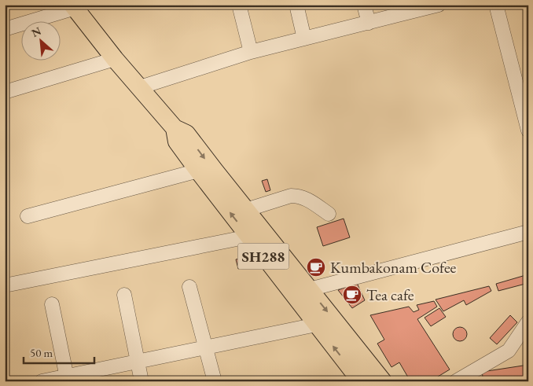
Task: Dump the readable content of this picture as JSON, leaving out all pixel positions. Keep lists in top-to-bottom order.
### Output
{
  "streets": {
    "main road": ["SH288"]
  },
  "places": {
    "cafe": ["Kumbakonam Cofee", "Tea cafe"]
  },
  "scale_bar": "50 m",
  "north": "top left"
}
